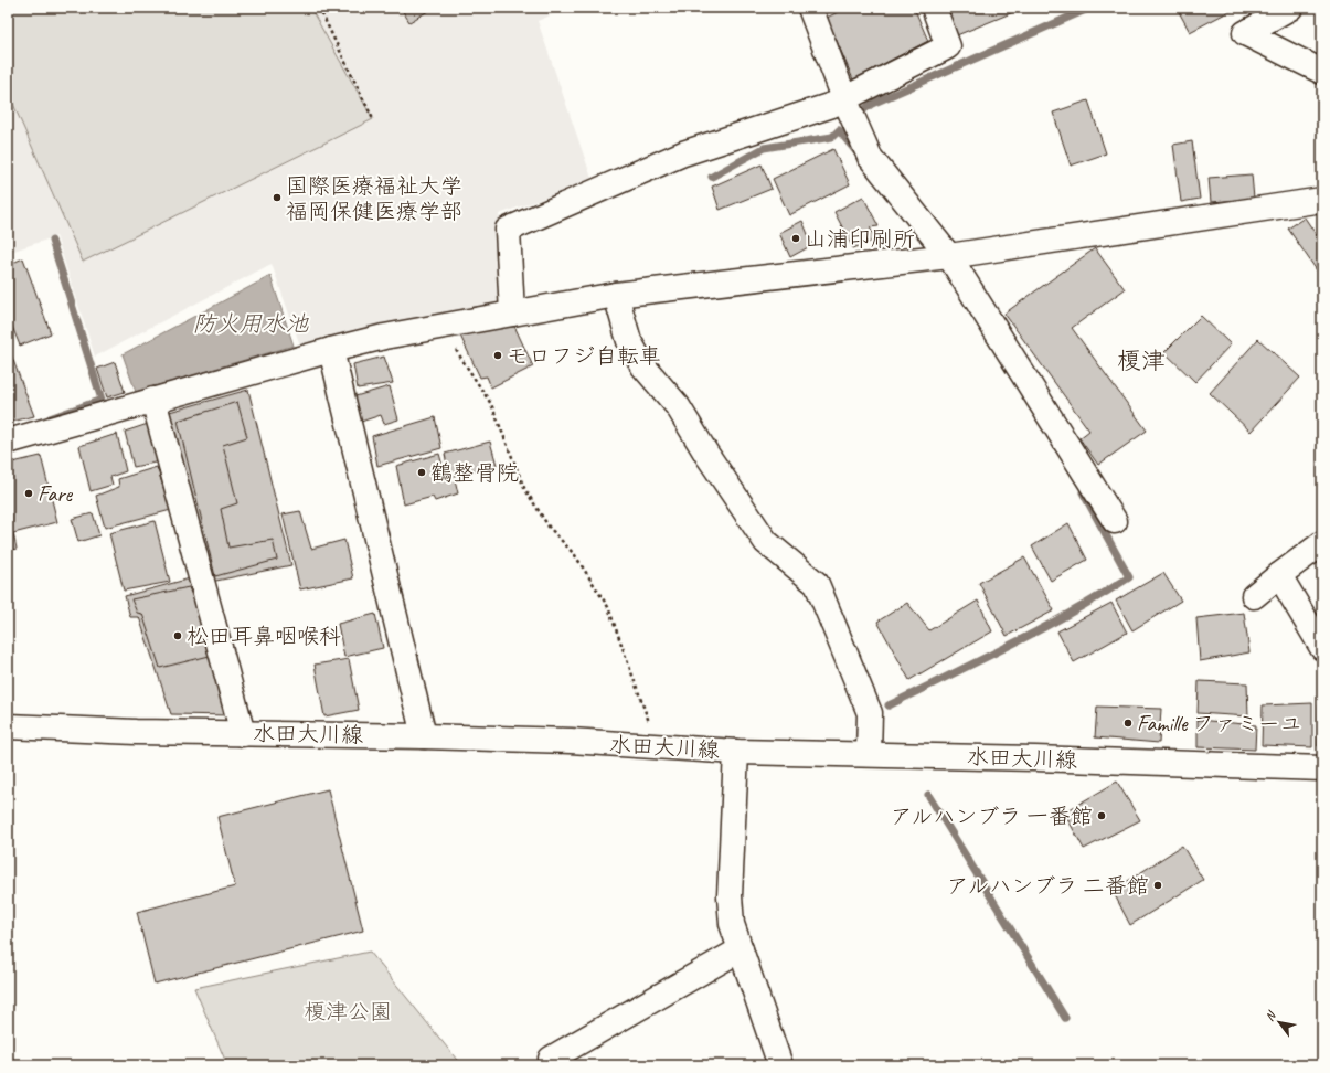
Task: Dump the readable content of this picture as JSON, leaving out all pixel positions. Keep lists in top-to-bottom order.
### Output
{
  "streets": {
    "street": ["水田大川線"]
  },
  "districts": ["榎津"],
  "water": ["防火用水池"],
  "parks": ["榎津公園"],
  "places": [
    "国際医療福祉大学 福岡保健医療学部",
    "山浦印刷所",
    "モロフジ自転車",
    "鶴整骨院",
    "Fare",
    "松田耳鼻咽喉科",
    "Famille ファミーユ",
    "アルハンブラ 一番館",
    "アルハンブラ 二番館"
  ],
  "north": "top left"
}
